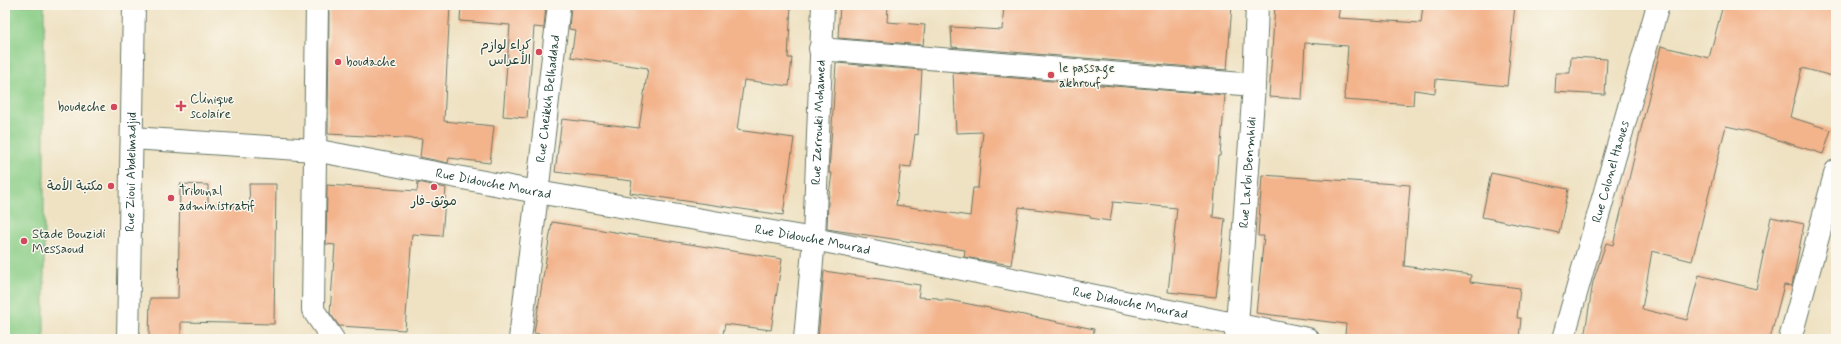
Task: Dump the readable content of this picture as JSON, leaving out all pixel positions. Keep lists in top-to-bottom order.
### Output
{
  "streets": {
    "street": [
      "Rue Cheikkh Belhaddad",
      "Rue Zerrouki Mohamed",
      "Rue Zioui Abdelmadjid",
      "Rue Larbi Benmhidi",
      "Rue Colonel Haoues",
      "Rue Didouche Mourad"
    ]
  },
  "crossings": [
    ["Rue Cheikkh Belhaddad", "Rue Didouche Mourad"],
    ["Rue Zerrouki Mohamed", "Rue Didouche Mourad"],
    ["Rue Zioui Abdelmadjid", "Rue Didouche Mourad"],
    ["Rue Larbi Benmhidi", "Rue Didouche Mourad"]
  ],
  "places": {
    "other": [
      "كراء لوازم الأعراس",
      "boudache",
      "le passage akhrouf",
      "boudeche",
      "مكتبة الأمة",
      "موثق-فار",
      "Tribunal administratif",
      "Stade Bouzidi Messaoud"
    ],
    "health": ["Clinique scolaire"]
  }
}
